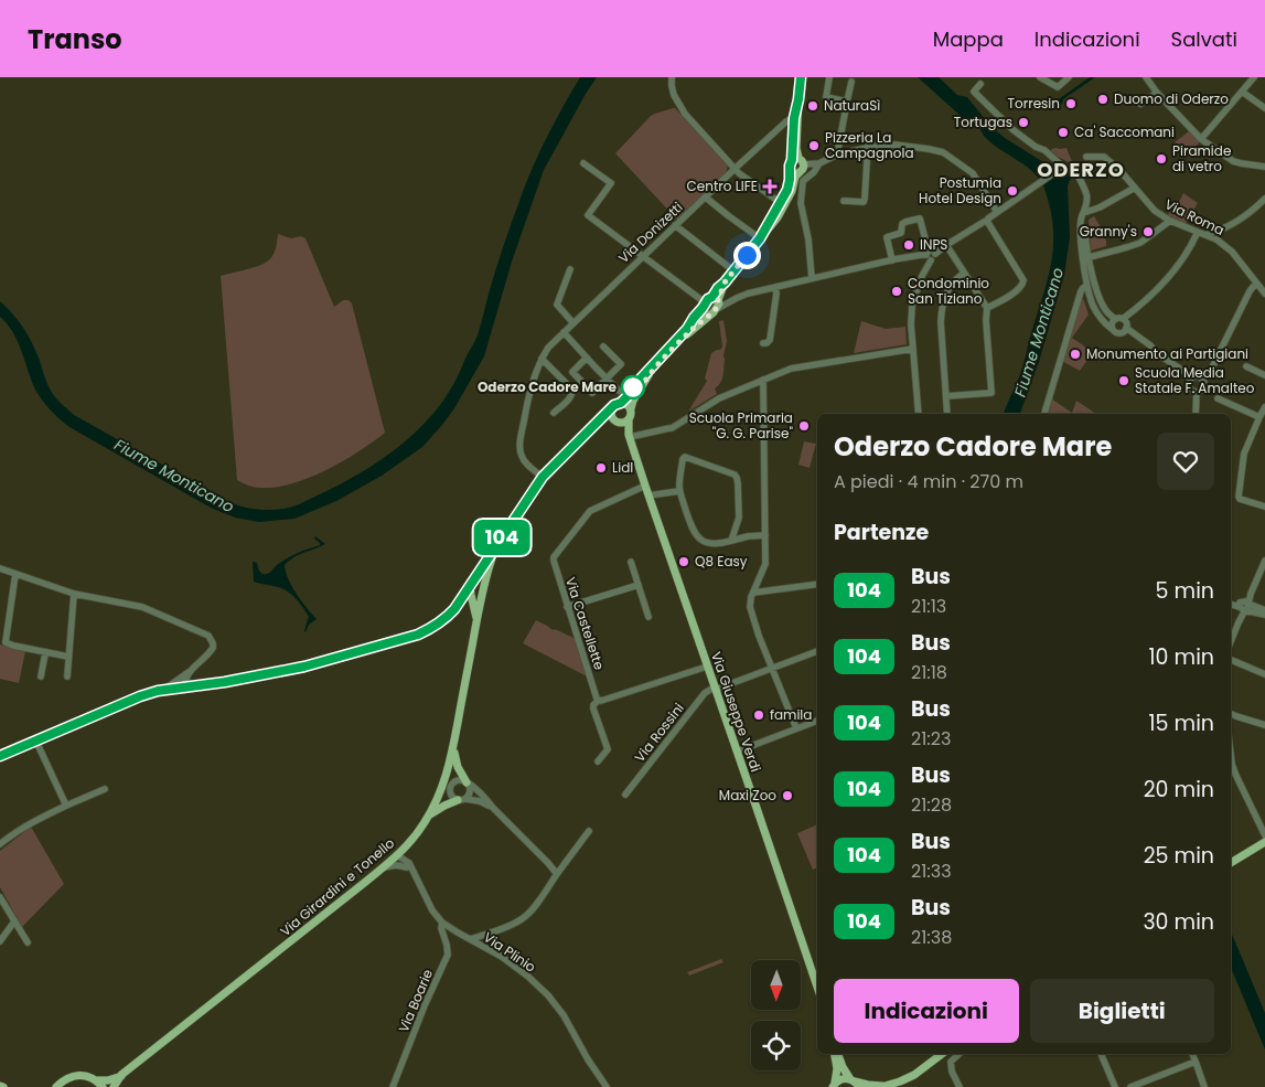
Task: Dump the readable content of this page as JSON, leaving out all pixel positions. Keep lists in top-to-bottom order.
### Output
{
  "streets": {
    "main road": ["Via Giuseppe Verdi", "Via Girardini e Tonello"],
    "street": [
      "Via Roma",
      "Via Donizetti",
      "Via Castellette",
      "Via Rossini",
      "Via Plinio",
      "Via Boarie"
    ]
  },
  "crossings": [
    ["Via Castellette", "Via Giuseppe Verdi"],
    ["Via Giuseppe Verdi", "Via Rossini"],
    ["Via Girardini e Tonello", "Via Plinio"],
    ["Via Girardini e Tonello", "Via Boarie"],
    ["Via Plinio", "Via Boarie"]
  ],
  "districts": ["ODERZO"],
  "water": ["Fiume Monticano"],
  "places": {
    "other": [
      "Duomo di Oderzo",
      "Torresin",
      "NaturaSì",
      "Tortugas",
      "Ca' Saccomani",
      "Pizzeria La Campagnola",
      "Piramide di vetro",
      "Postumia Hotel Design",
      "Granny's",
      "INPS",
      "Condominio San Tiziano",
      "Monumento ai Partigiani",
      "Scuola Media Statale F. Amalteo",
      "Oderzo Cadore Mare",
      "Scuola Primaria \"G. G. Parise\"",
      "Lidl",
      "Q8 Easy",
      "famila",
      "Maxi Zoo"
    ],
    "health": ["Centro LIFE"]
  },
  "lines": ["bus line 104"],
  "north": "bottom",
  "page": {
    "header": "Transo",
    "nav": ["Mappa", "Indicazioni", "Salvati"],
    "on_map": "104",
    "heading": [
      ["Oderzo Cadore Mare", "A piedi · 4 min · 270 m"],
      "Partenze"
    ],
    "list": [
      {
        "mark": "104",
        "name": "Bus",
        "note": "21:13",
        "value": "5 min"
      },
      {
        "mark": "104",
        "name": "Bus",
        "note": "21:18",
        "value": "10 min"
      },
      {
        "mark": "104",
        "name": "Bus",
        "note": "21:23",
        "value": "15 min"
      },
      {
        "mark": "104",
        "name": "Bus",
        "note": "21:28",
        "value": "20 min"
      },
      {
        "mark": "104",
        "name": "Bus",
        "note": "21:33",
        "value": "25 min"
      },
      {
        "mark": "104",
        "name": "Bus",
        "note": "21:38",
        "value": "30 min"
      }
    ],
    "buttons": ["Indicazioni", "Biglietti"]
  }
}
